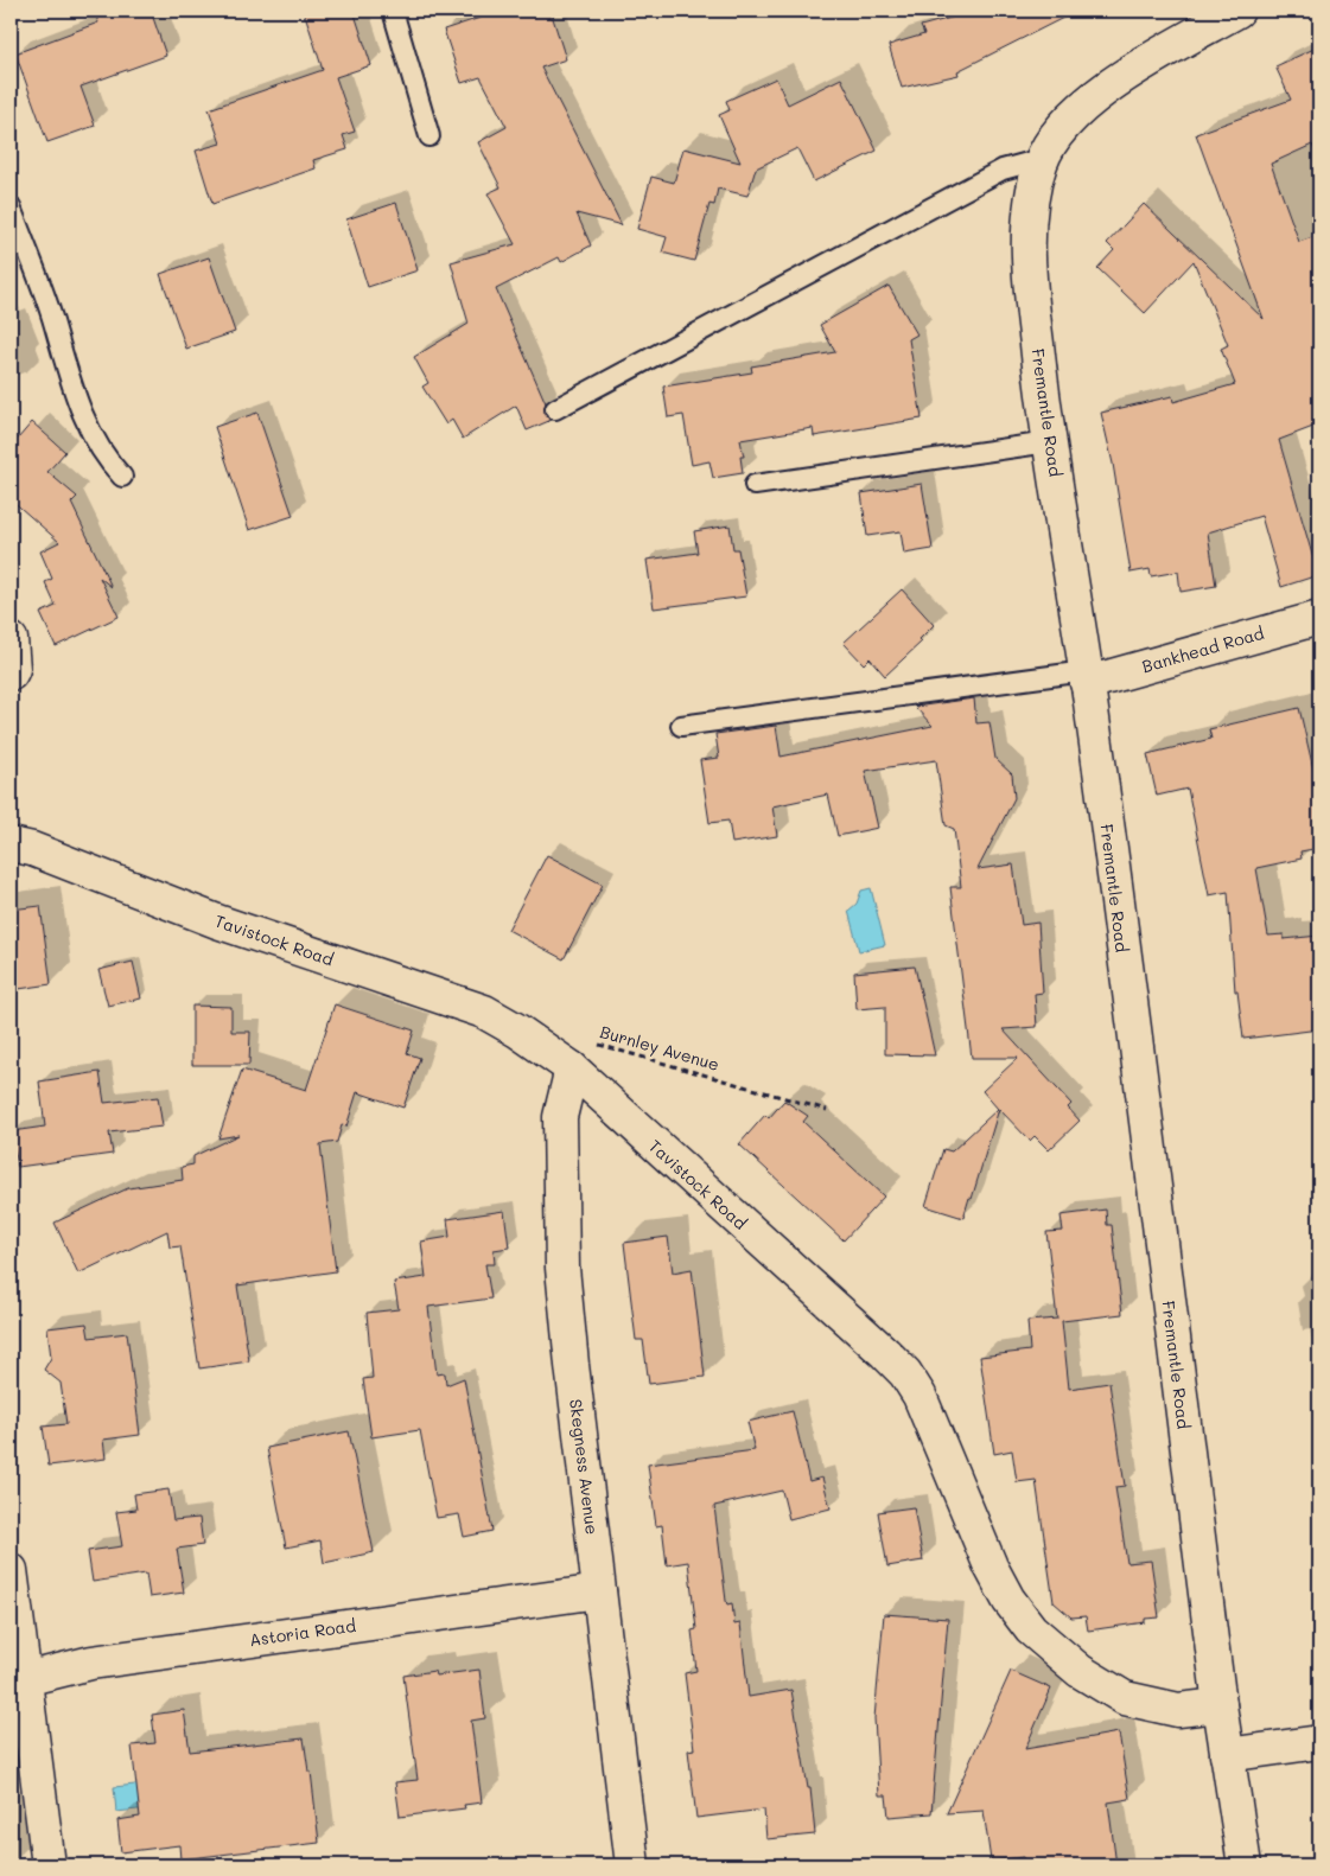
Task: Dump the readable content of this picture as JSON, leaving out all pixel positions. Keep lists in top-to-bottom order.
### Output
{
  "streets": {
    "street": [
      "Fremantle Road",
      "Bankhead Road",
      "Tavistock Road",
      "Skegness Avenue",
      "Astoria Road"
    ],
    "path": ["Burnley Avenue"]
  },
  "crossings": [
    ["Fremantle Road", "Bankhead Road"],
    ["Fremantle Road", "Tavistock Road"],
    ["Tavistock Road", "Skegness Avenue"],
    ["Skegness Avenue", "Astoria Road"]
  ]
}
